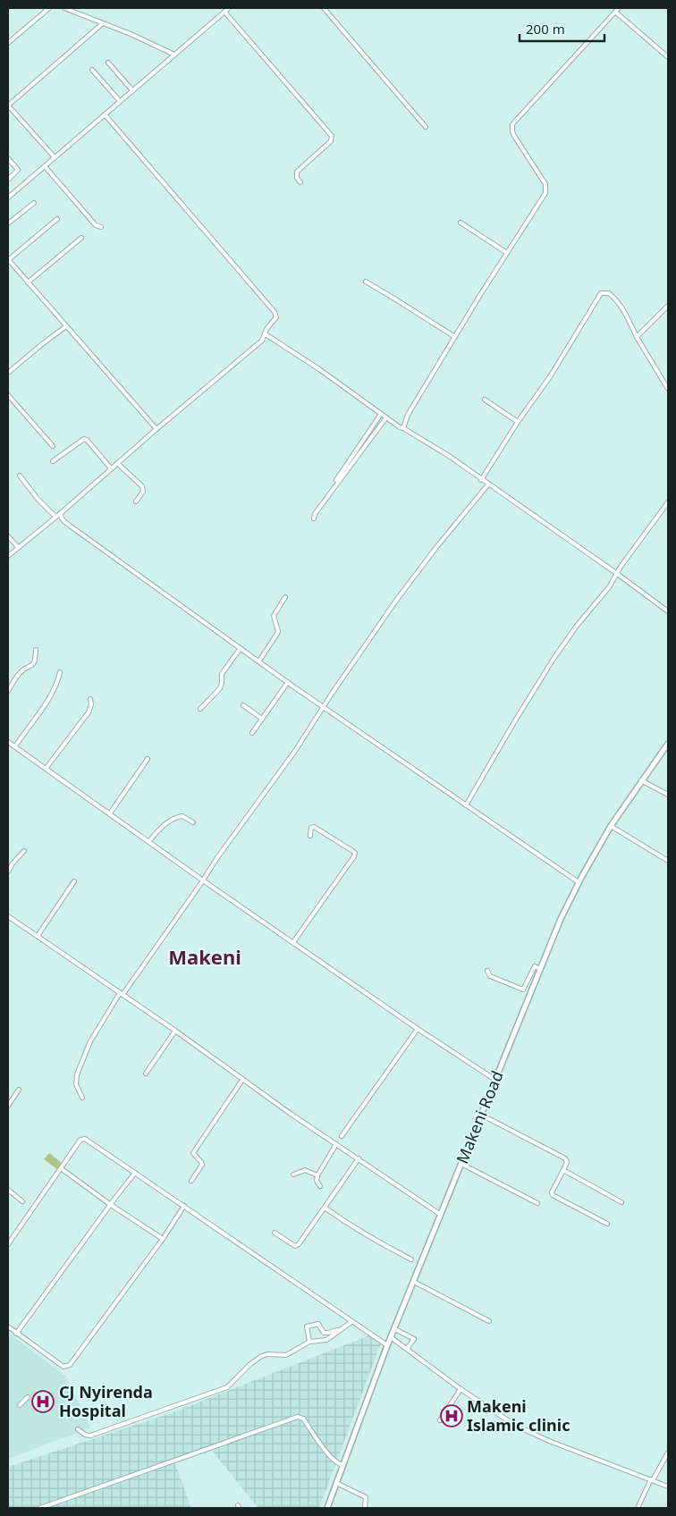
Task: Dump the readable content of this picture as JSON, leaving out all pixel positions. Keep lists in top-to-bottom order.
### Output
{
  "streets": {
    "main road": ["Makeni Road"]
  },
  "districts": ["Makeni"],
  "places": {
    "hospital": ["CJ Nyirenda Hospital", "Makeni Islamic clinic"]
  },
  "scale_bar": "200 m"
}
